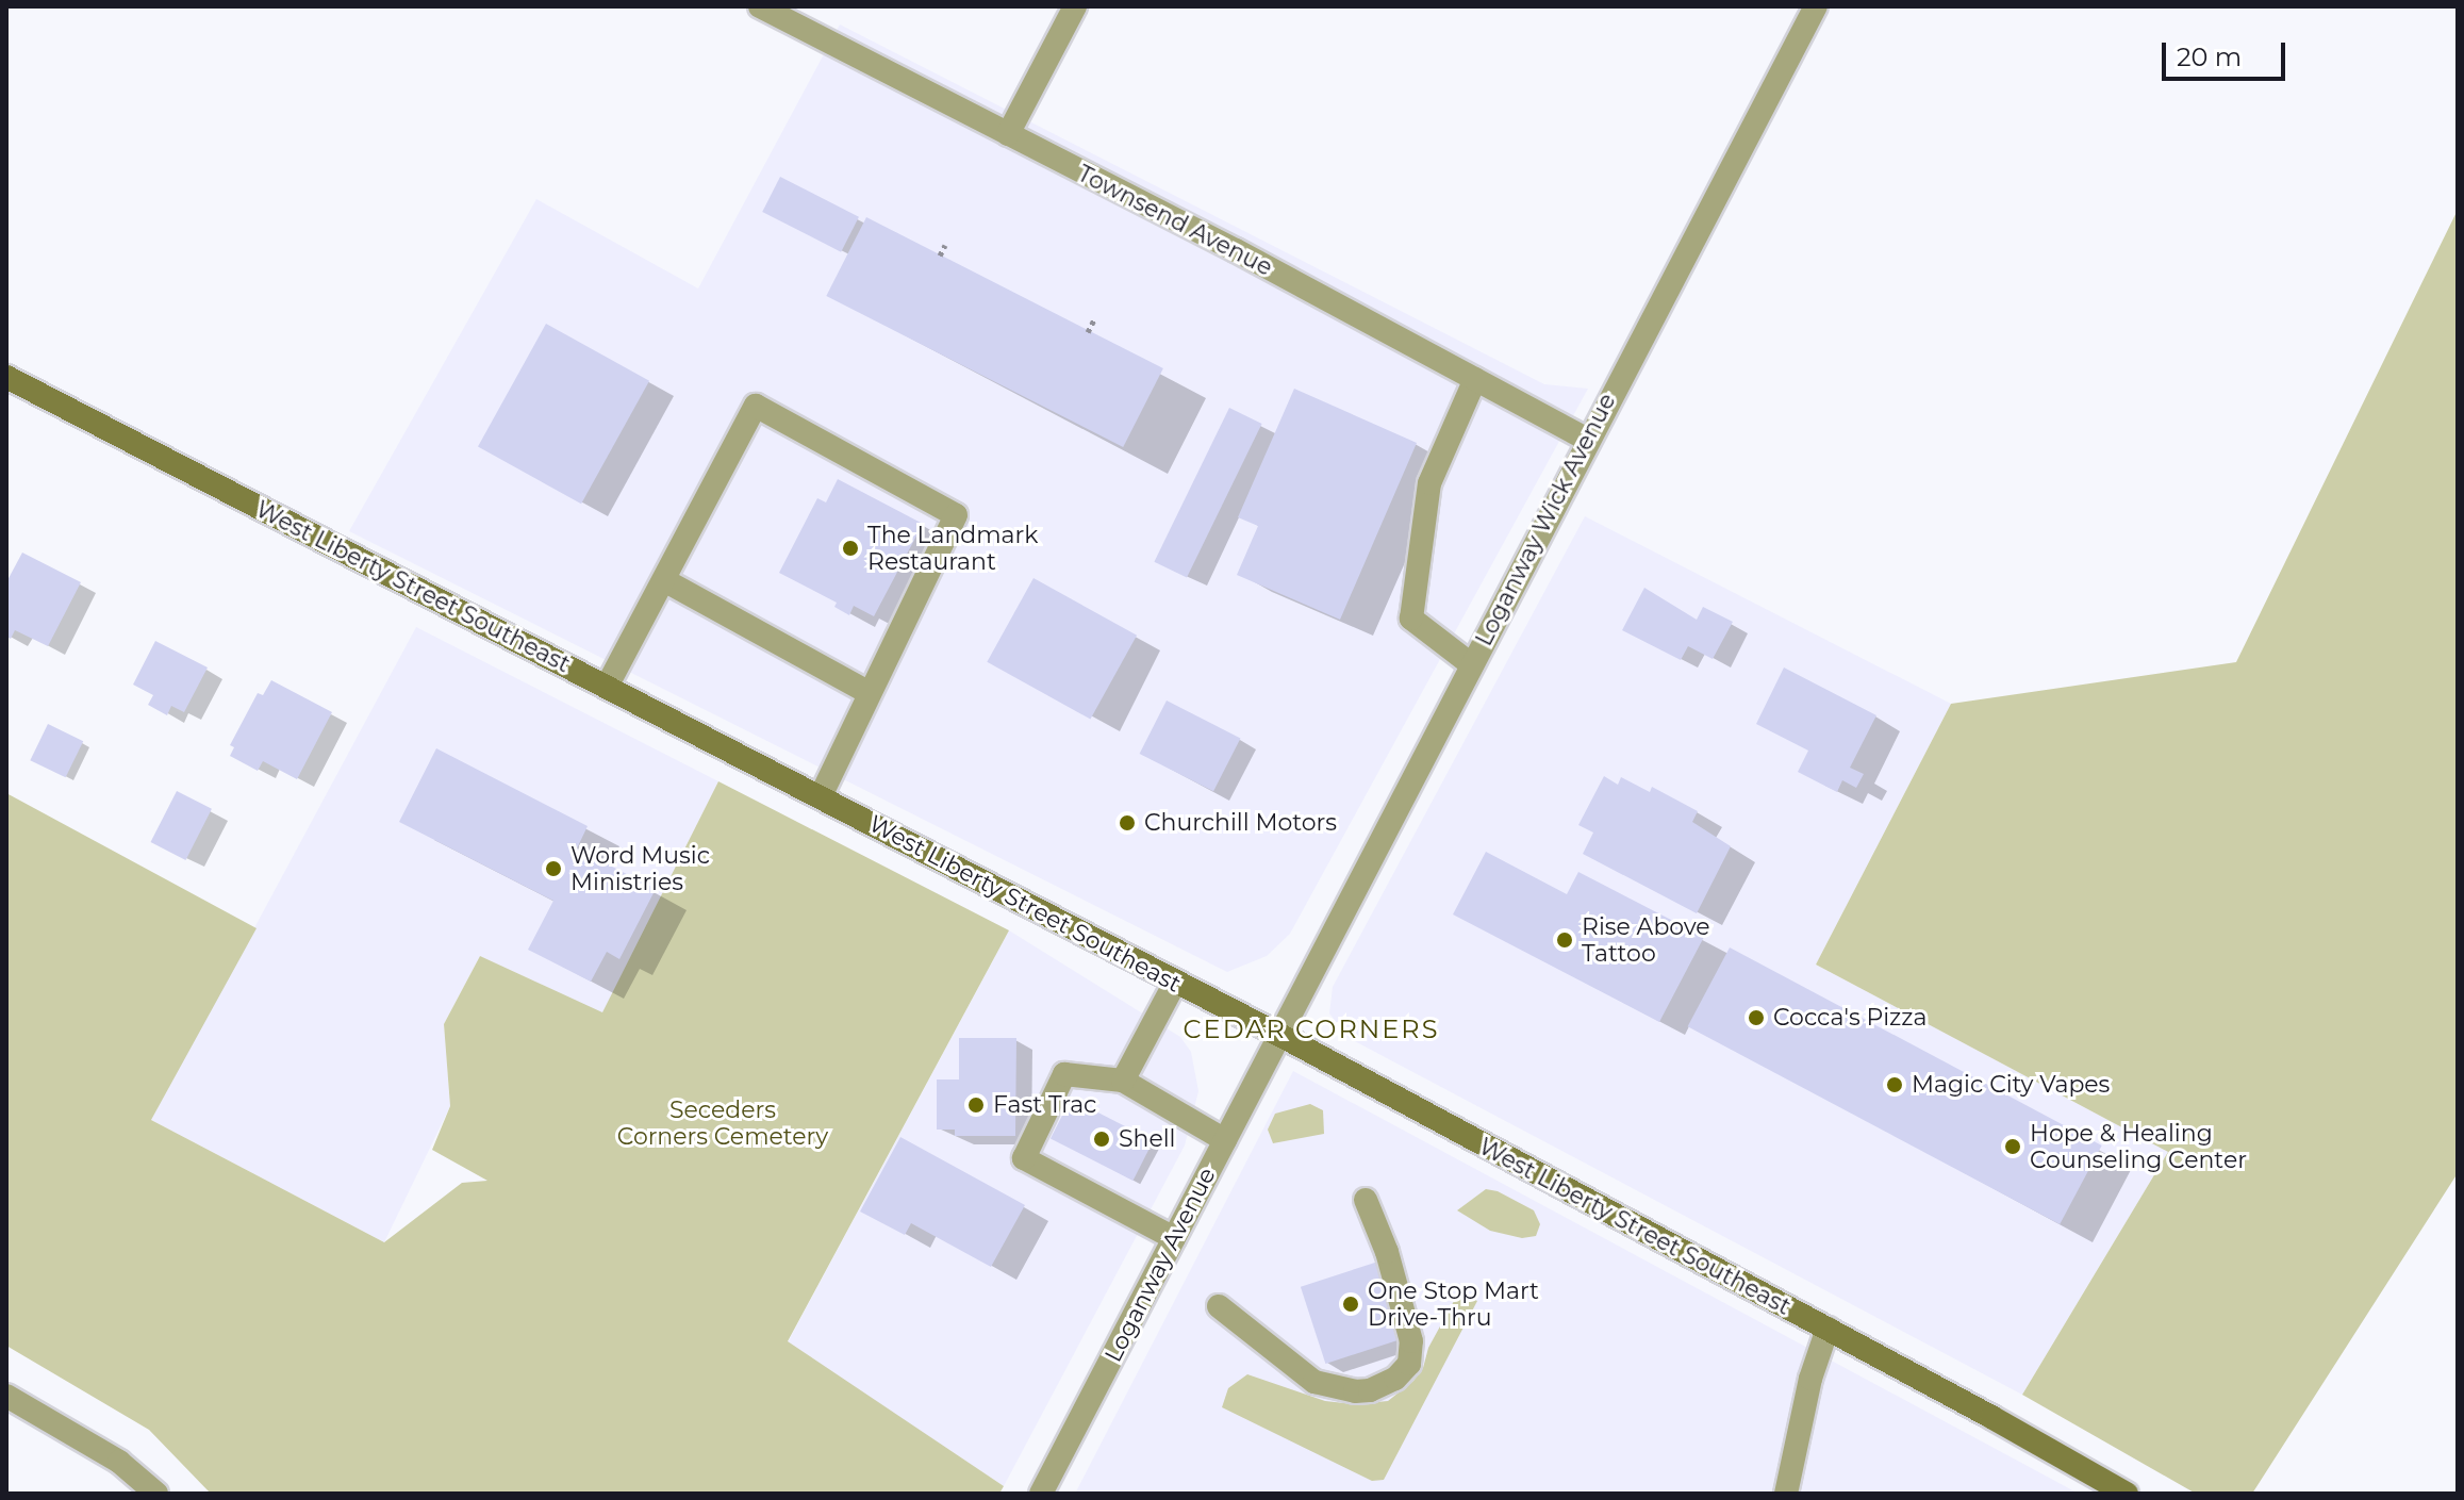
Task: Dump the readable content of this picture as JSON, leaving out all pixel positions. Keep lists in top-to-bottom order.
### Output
{
  "streets": {
    "main road": ["West Liberty Street Southeast"],
    "street": ["Townsend Avenue", "Loganway Wick Avenue", "Loganway Avenue"]
  },
  "crossings": [
    ["Townsend Avenue", "Loganway Wick Avenue"],
    ["Loganway Wick Avenue", "West Liberty Street Southeast"],
    ["Loganway Wick Avenue", "Loganway Avenue"],
    ["West Liberty Street Southeast", "Loganway Avenue"]
  ],
  "districts": ["CEDAR CORNERS"],
  "parks": ["Seceders Corners Cemetery"],
  "places": [
    "The Landmark Restaurant",
    "Churchill Motors",
    "Word Music Ministries",
    "Rise Above Tattoo",
    "Cocca's Pizza",
    "Magic City Vapes",
    "Fast Trac",
    "Shell",
    "Hope & Healing Counseling Center",
    "One Stop Mart Drive-Thru"
  ],
  "scale_bar": "20 m"
}
